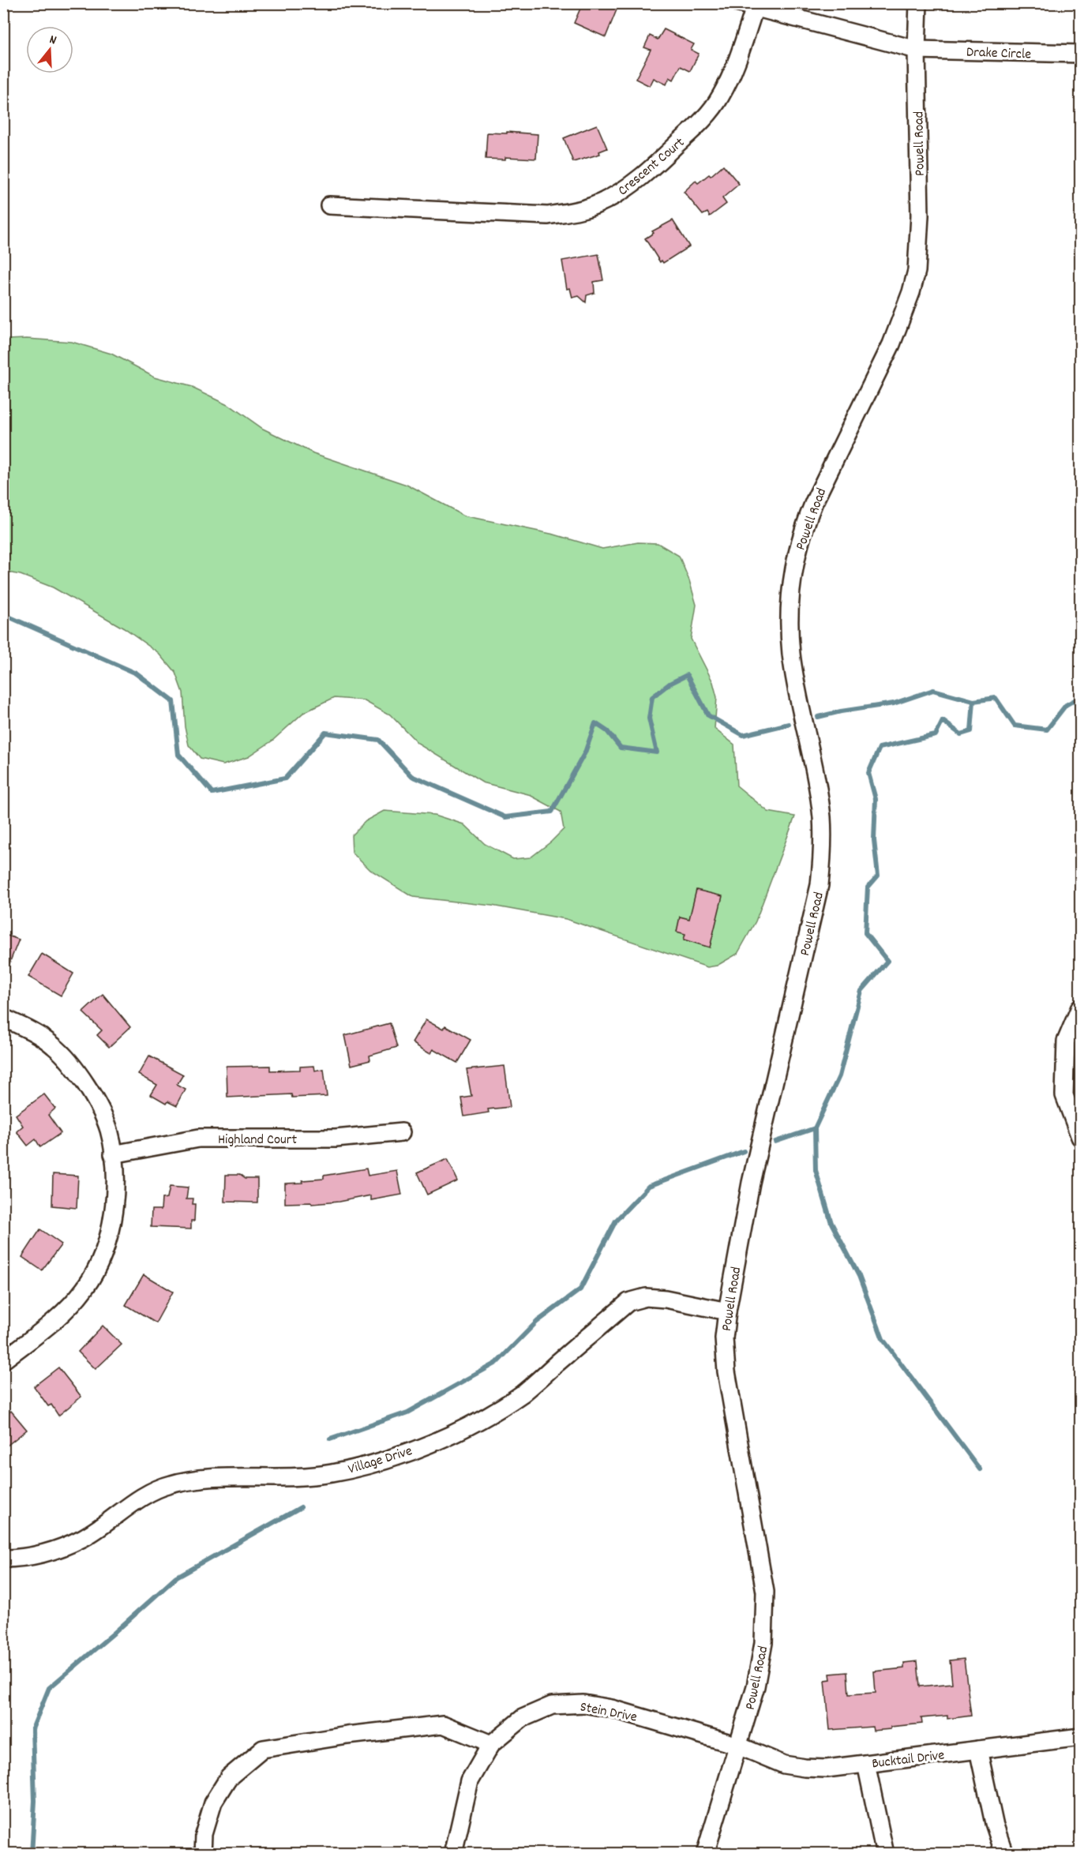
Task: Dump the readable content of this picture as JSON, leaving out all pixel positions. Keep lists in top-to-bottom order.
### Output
{
  "streets": {
    "street": [
      "Drake Circle",
      "Powell Road",
      "Crescent Court",
      "Highland Court",
      "Village Drive",
      "Stein Drive",
      "Bucktail Drive"
    ]
  },
  "crossings": [
    ["Drake Circle", "Powell Road"],
    ["Drake Circle", "Crescent Court"],
    ["Powell Road", "Village Drive"],
    ["Powell Road", "Stein Drive"],
    ["Powell Road", "Bucktail Drive"],
    ["Stein Drive", "Bucktail Drive"]
  ],
  "north": "top"
}
